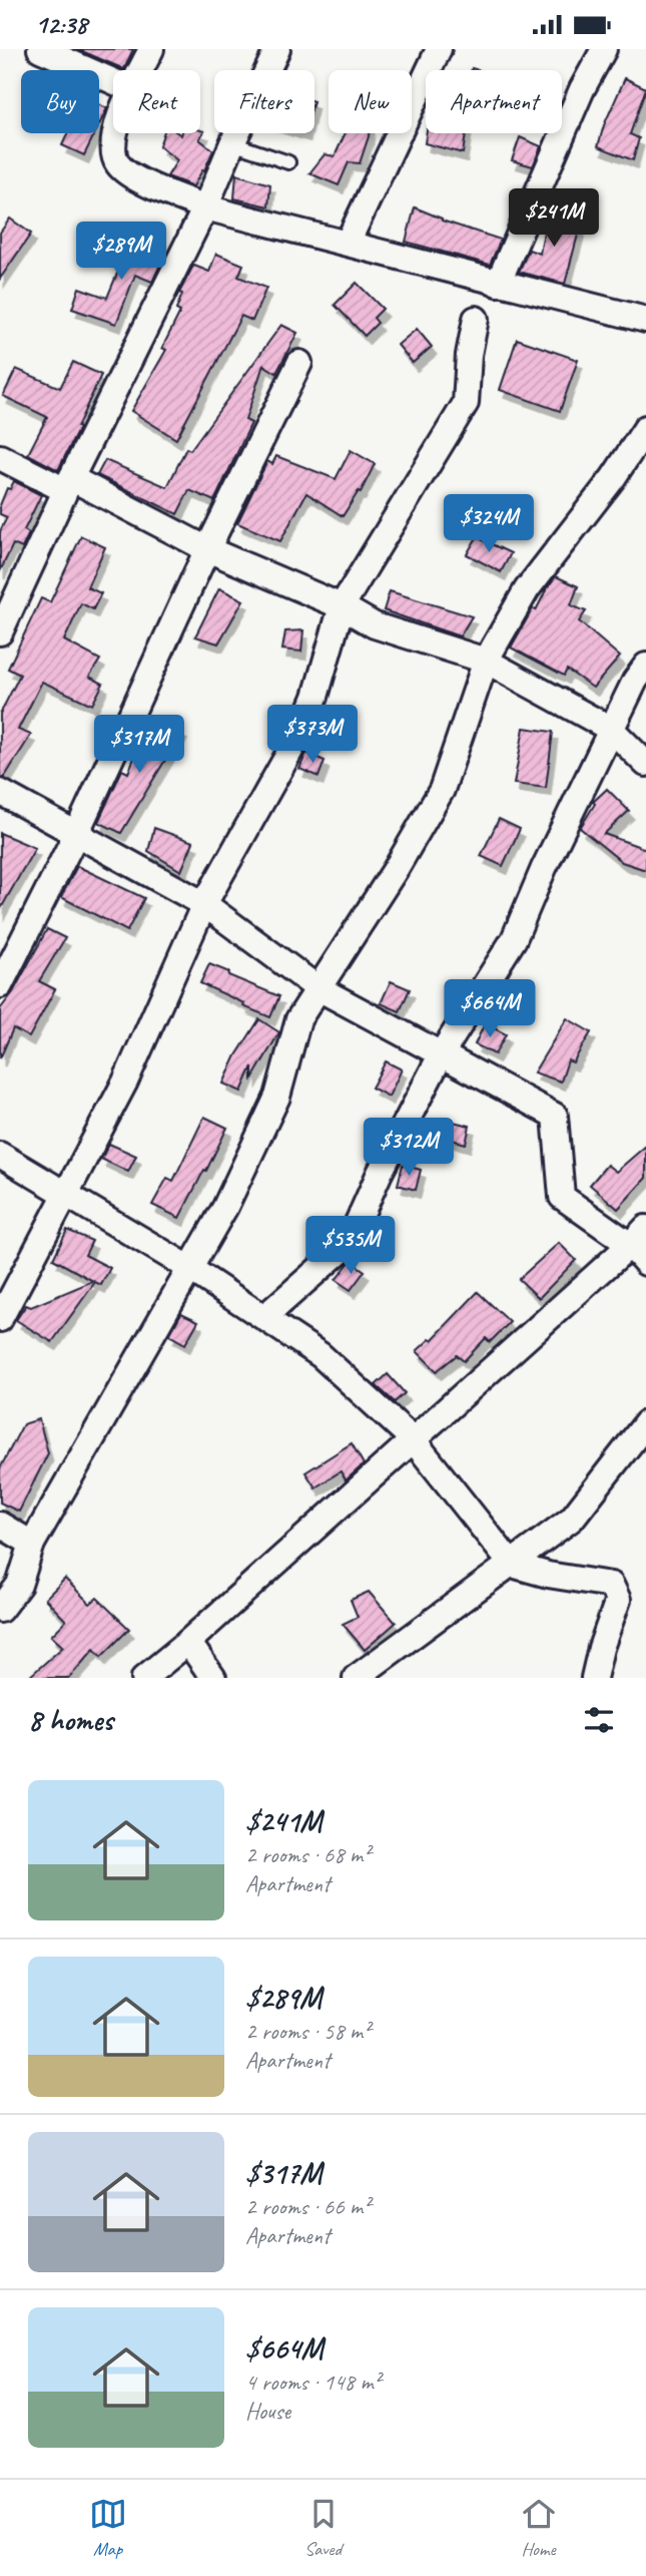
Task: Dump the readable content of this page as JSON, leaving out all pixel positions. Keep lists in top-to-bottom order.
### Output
{
  "page": {
    "status": "12:38",
    "chip": [
      "Buy",
      "Rent",
      "Filters",
      "New",
      "Apartment"
    ],
    "price": [
      "$241M",
      "$289M",
      "$324M",
      "$373M",
      "$317M",
      "$664M",
      "$312M",
      "$535M"
    ],
    "heading": "8 homes",
    "list": [
      {
        "name": "$241M",
        "note": "2 rooms · 68 m² · Apartment"
      },
      {
        "name": "$289M",
        "note": "2 rooms · 58 m² · Apartment"
      },
      {
        "name": "$317M",
        "note": "2 rooms · 66 m² · Apartment"
      },
      {
        "name": "$664M",
        "note": "4 rooms · 148 m² · House"
      }
    ],
    "tabs": ["Map", "Saved", "Home"]
  }
}
